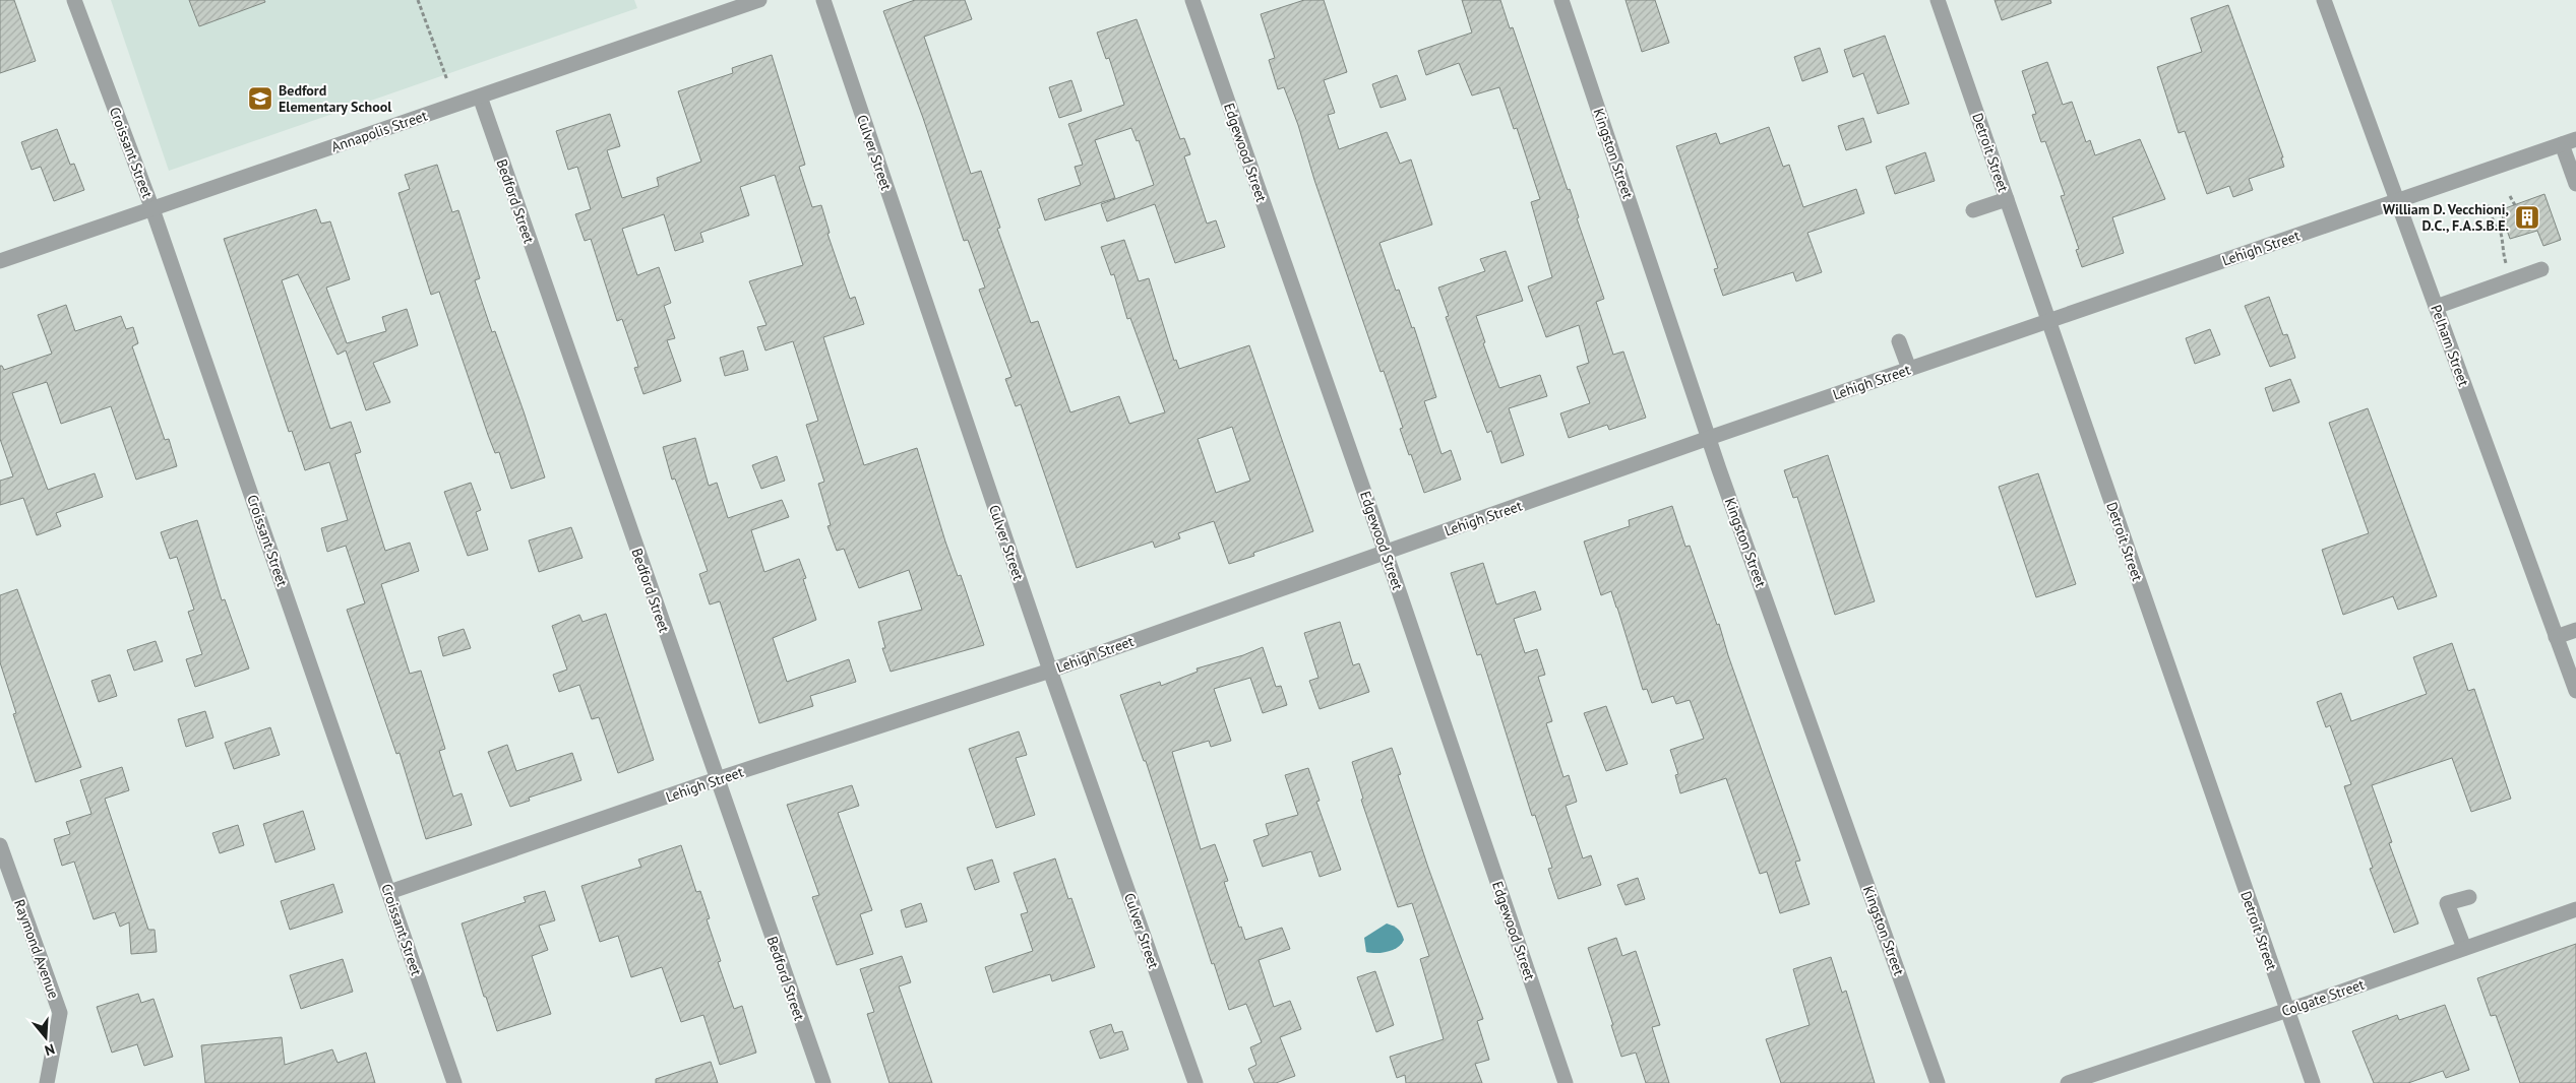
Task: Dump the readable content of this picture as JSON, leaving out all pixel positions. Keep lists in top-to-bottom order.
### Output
{
  "streets": {
    "street": [
      "Annapolis Street",
      "Croissant Street",
      "Culver Street",
      "Edgewood Street",
      "Detroit Street",
      "Kingston Street",
      "Bedford Street",
      "Lehigh Street",
      "Pelham Street",
      "Raymond Avenue",
      "Colgate Street"
    ]
  },
  "crossings": [
    ["Annapolis Street", "Croissant Street"],
    ["Annapolis Street", "Bedford Street"],
    ["Croissant Street", "Lehigh Street"],
    ["Culver Street", "Lehigh Street"],
    ["Edgewood Street", "Lehigh Street"],
    ["Detroit Street", "Lehigh Street"],
    ["Detroit Street", "Colgate Street"],
    ["Kingston Street", "Lehigh Street"],
    ["Bedford Street", "Lehigh Street"],
    ["Lehigh Street", "Pelham Street"]
  ],
  "places": {
    "school or university": ["Bedford Elementary School"],
    "building": ["William D. Vecchioni, D.C., F.A.S.B.E."]
  },
  "north": "bottom"
}
